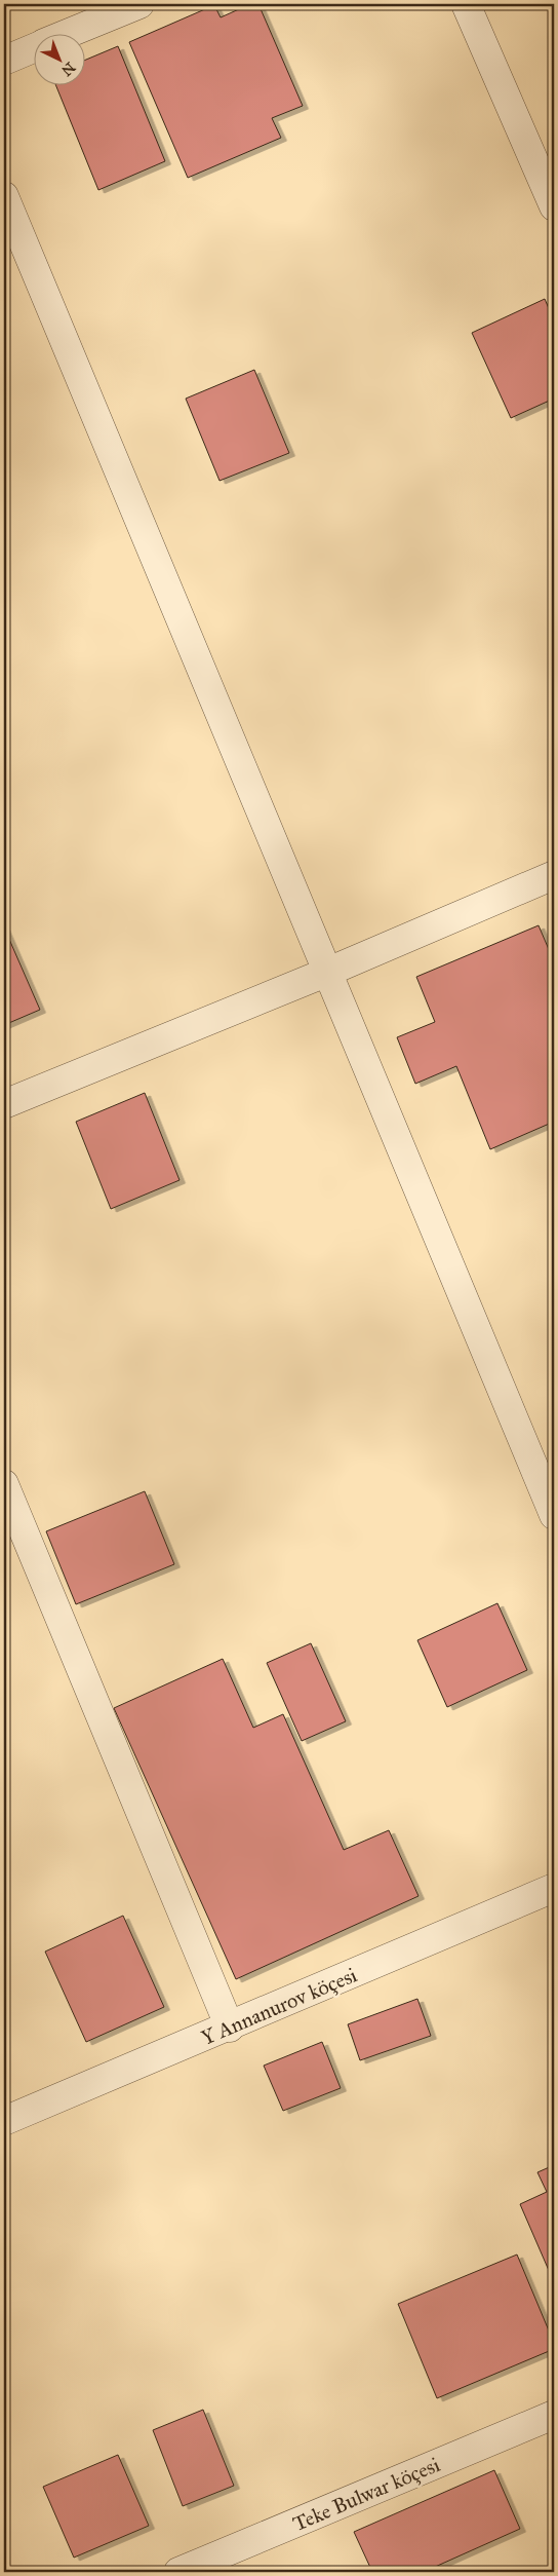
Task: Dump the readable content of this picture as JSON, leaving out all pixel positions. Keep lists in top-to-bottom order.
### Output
{
  "streets": {
    "street": ["Y Annanurov köçesi", "Teke Bulwar köçesi"]
  },
  "north": "bottom right"
}
